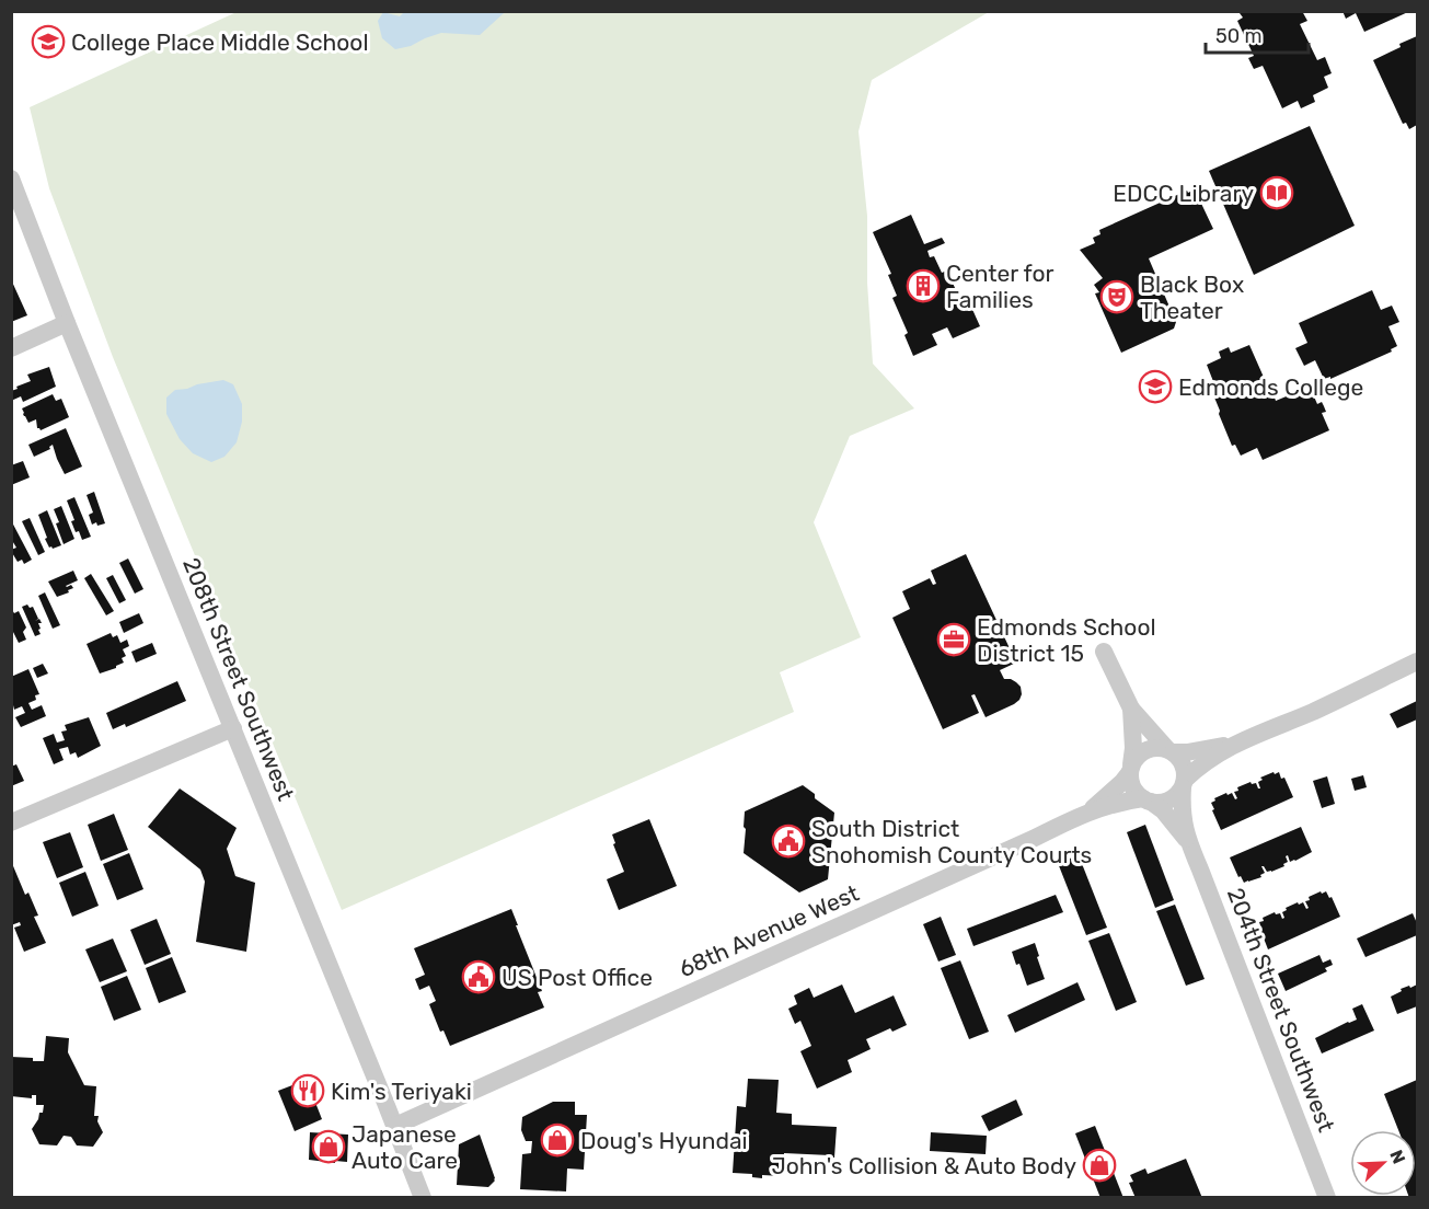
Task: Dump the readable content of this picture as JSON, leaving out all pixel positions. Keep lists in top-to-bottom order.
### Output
{
  "streets": {
    "street": ["208th Street Southwest", "68th Avenue West", "204th Street Southwest"]
  },
  "crossings": [
    ["208th Street Southwest", "68th Avenue West"],
    ["68th Avenue West", "204th Street Southwest"]
  ],
  "places": {
    "school or university": ["College Place Middle School", "Edmonds College"],
    "library": ["EDCC Library"],
    "building": ["Center for Families"],
    "theatre": ["Black Box Theater"],
    "office": ["Edmonds School District 15"],
    "public building": ["South District Snohomish County Courts", "US Post Office"],
    "restaurant": ["Kim's Teriyaki"],
    "shop": ["Doug's Hyundai", "Japanese Auto Care", "John's Collision & Auto Body"]
  },
  "scale_bar": "50 m",
  "north": "top right"
}
